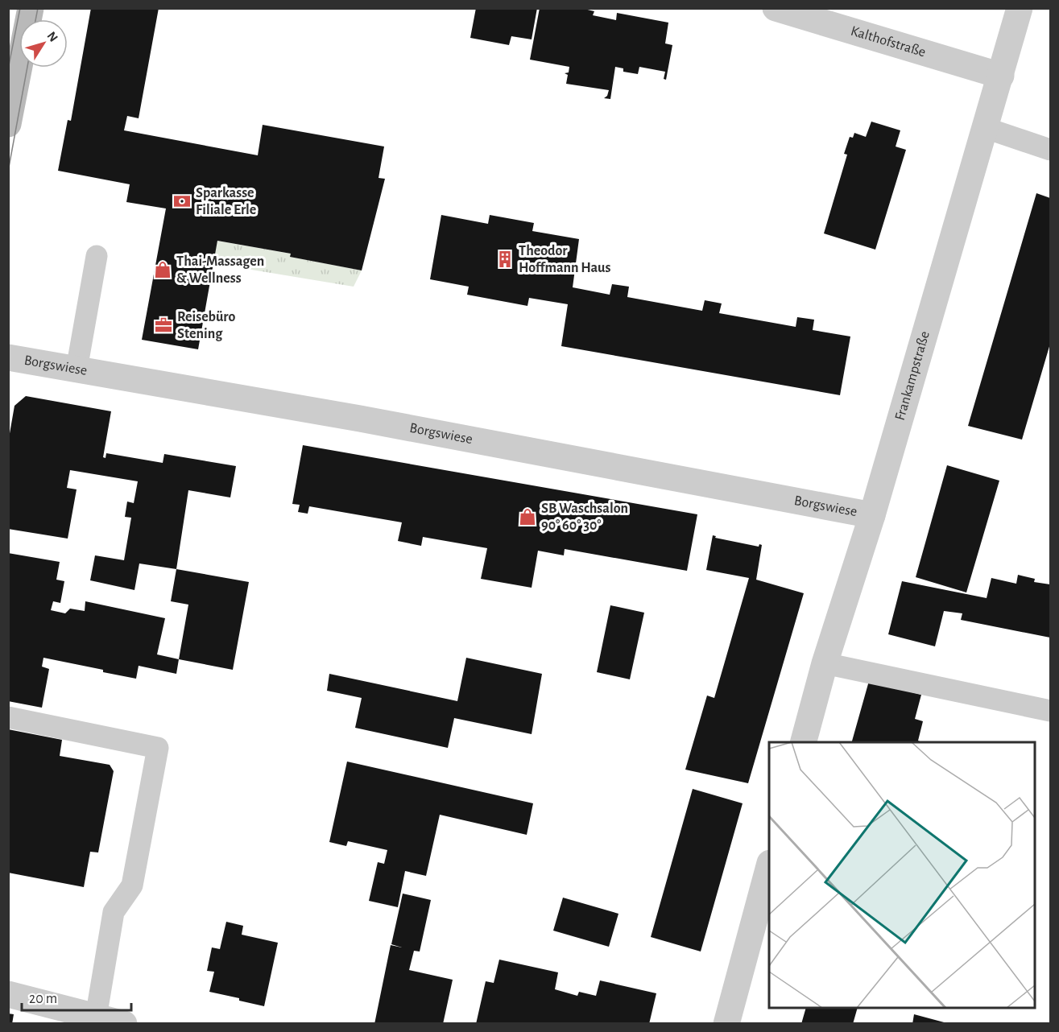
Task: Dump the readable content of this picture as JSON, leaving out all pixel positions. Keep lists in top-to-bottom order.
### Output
{
  "streets": {
    "street": ["Kalthofstraße", "Borgswiese", "Frankampstraße"]
  },
  "crossings": [
    ["Kalthofstraße", "Frankampstraße"],
    ["Borgswiese", "Frankampstraße"]
  ],
  "places": {
    "bank": ["Sparkasse Filiale Erle"],
    "building": ["Theodor Hoffmann Haus"],
    "shop": ["Thai-Massagen & Wellness", "SB Waschsalon 90° 60° 30°"],
    "office": ["Reisebüro Stening"]
  },
  "scale_bar": "20 m",
  "north": "top right"
}
